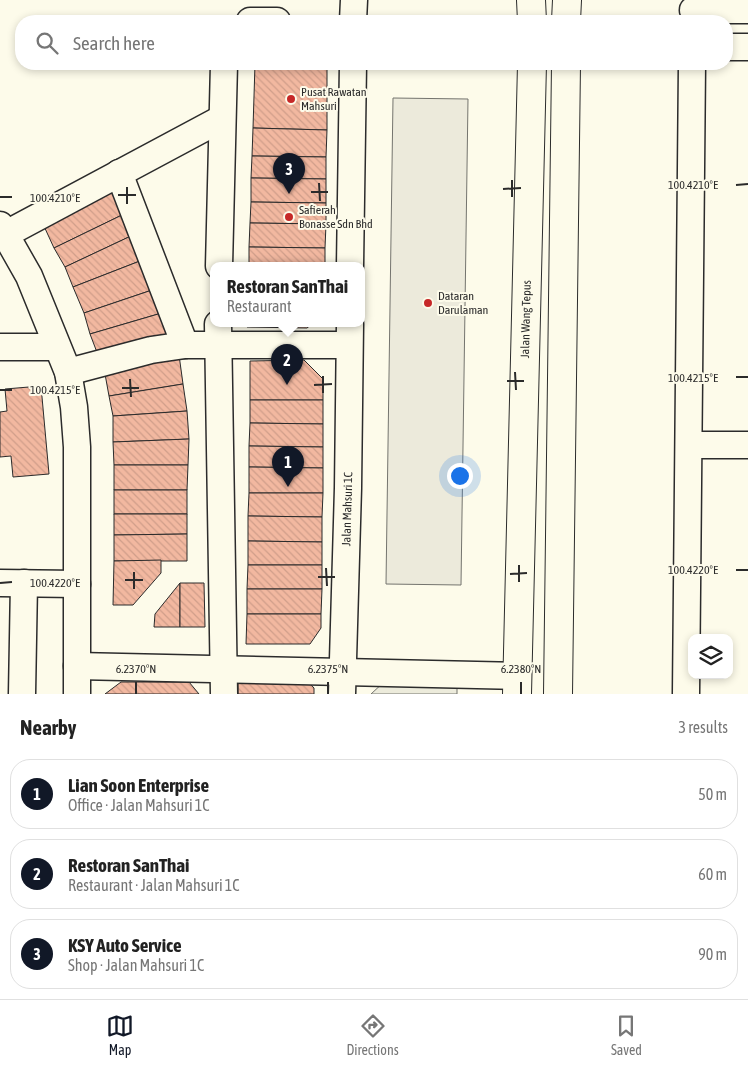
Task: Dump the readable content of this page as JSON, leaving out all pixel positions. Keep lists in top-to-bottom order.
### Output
{
  "streets": {
    "main road": ["Jalan Wang Tepus"],
    "street": ["Jalan Mahsuri 1C"]
  },
  "places": ["Pusat Rawatan Mahsuri", "Safierah Bonasse Sdn Bhd", "Dataran Darulaman"],
  "page": {
    "search": "Search here",
    "pins": ["3", "2", "1"],
    "popup": ["Restoran SanThai", "Restaurant"],
    "heading": ["Nearby", "3 results"],
    "list": [
      {
        "mark": "1",
        "name": "Lian Soon Enterprise",
        "note": "Office · Jalan Mahsuri 1C",
        "value": "50 m"
      },
      {
        "mark": "2",
        "name": "Restoran SanThai",
        "note": "Restaurant · Jalan Mahsuri 1C",
        "value": "60 m"
      },
      {
        "mark": "3",
        "name": "KSY Auto Service",
        "note": "Shop · Jalan Mahsuri 1C",
        "value": "90 m"
      }
    ],
    "nav": ["Map", "Directions", "Saved"]
  },
  "coordinates": [
    "100.4210°E",
    "100.4215°E",
    "100.4220°E",
    "6.2370°N",
    "6.2375°N",
    "6.2380°N"
  ]
}
